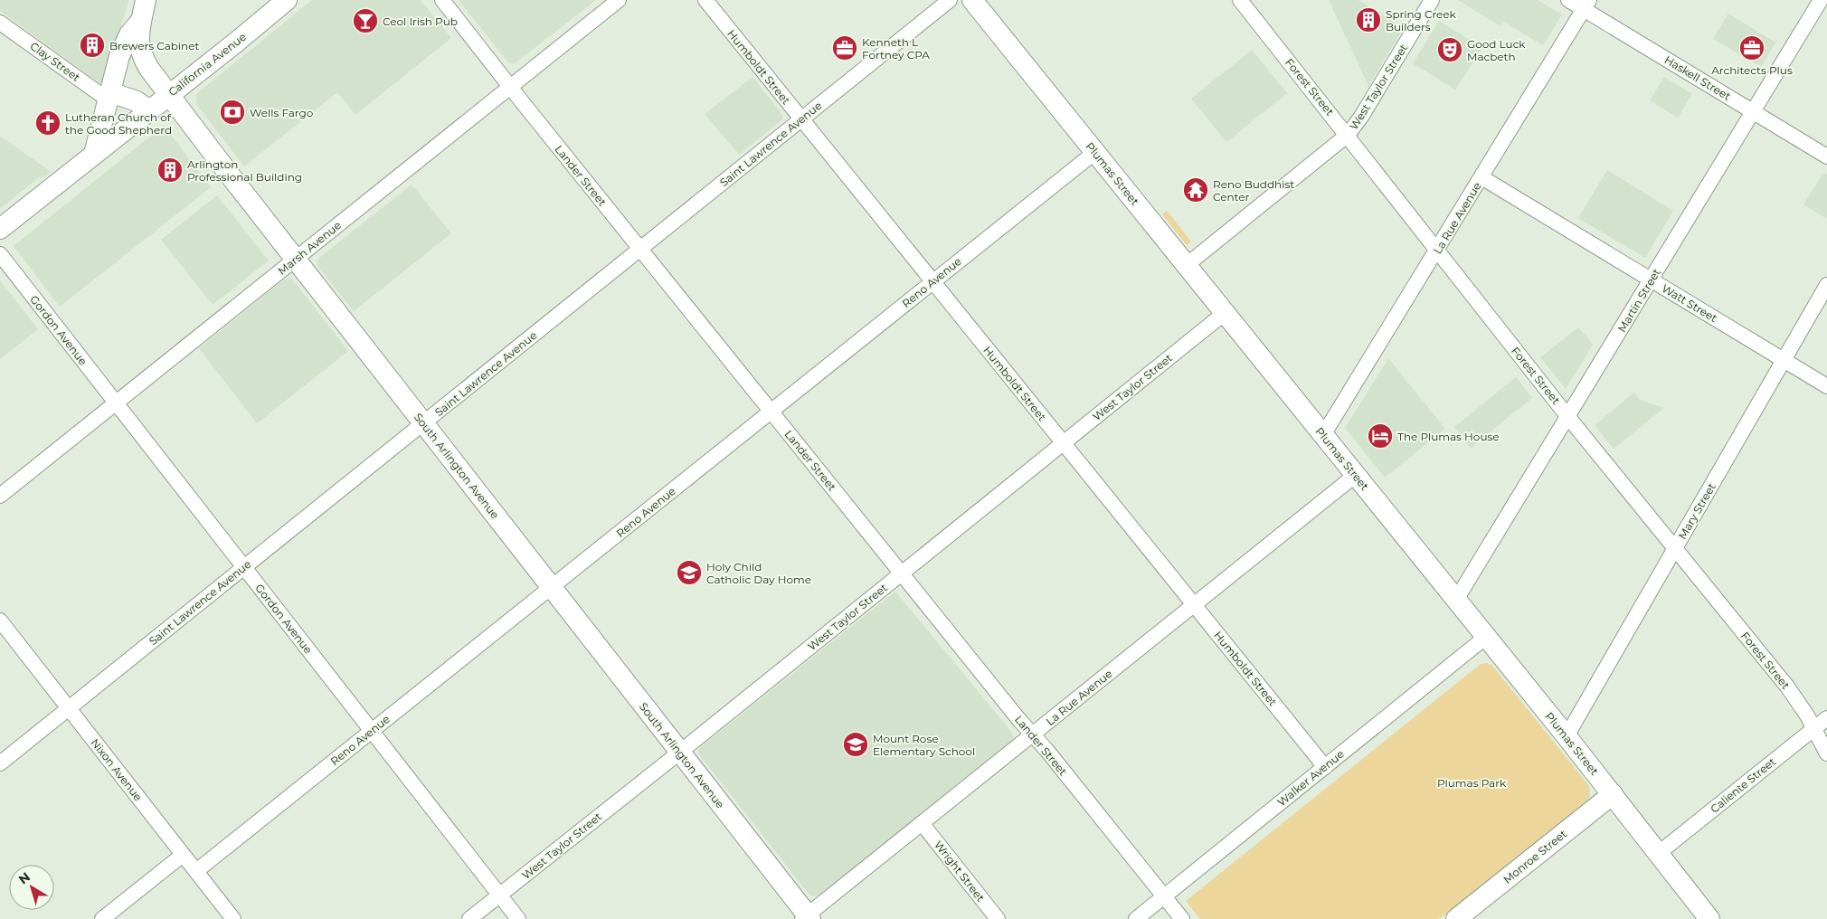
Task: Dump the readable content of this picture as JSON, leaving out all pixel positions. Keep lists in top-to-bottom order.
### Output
{
  "streets": {
    "main road": [
      "California Avenue",
      "Plumas Street",
      "South Arlington Avenue",
      "Monroe Street"
    ],
    "street": [
      "Clay Street",
      "Humboldt Street",
      "Haskell Street",
      "Forest Street",
      "West Taylor Street",
      "Saint Lawrence Avenue",
      "Lander Street",
      "La Rue Avenue",
      "Marsh Avenue",
      "Reno Avenue",
      "Martin Street",
      "Watt Street",
      "Gordon Avenue",
      "Mary Street",
      "Nixon Avenue",
      "Walker Avenue",
      "Caliente Street",
      "Wright Street"
    ]
  },
  "crossings": [
    ["California Avenue", "South Arlington Avenue"],
    ["Humboldt Street", "West Taylor Street"],
    ["Humboldt Street", "Saint Lawrence Avenue"],
    ["Humboldt Street", "La Rue Avenue"],
    ["Humboldt Street", "Reno Avenue"],
    ["Humboldt Street", "Walker Avenue"],
    ["Haskell Street", "La Rue Avenue"],
    ["Haskell Street", "Martin Street"],
    ["Forest Street", "West Taylor Street"],
    ["Forest Street", "La Rue Avenue"],
    ["Forest Street", "Martin Street"],
    ["Forest Street", "Mary Street"],
    ["Forest Street", "Caliente Street"],
    ["West Taylor Street", "Plumas Street"],
    ["West Taylor Street", "Lander Street"],
    ["West Taylor Street", "Gordon Avenue"],
    ["West Taylor Street", "South Arlington Avenue"],
    ["Saint Lawrence Avenue", "Lander Street"],
    ["Saint Lawrence Avenue", "Gordon Avenue"],
    ["Saint Lawrence Avenue", "South Arlington Avenue"],
    ["Saint Lawrence Avenue", "Nixon Avenue"],
    ["Plumas Street", "La Rue Avenue"],
    ["Plumas Street", "Reno Avenue"],
    ["Plumas Street", "Martin Street"],
    ["Plumas Street", "Mary Street"],
    ["Plumas Street", "Walker Avenue"],
    ["Plumas Street", "Caliente Street"],
    ["Plumas Street", "Monroe Street"],
    ["Lander Street", "La Rue Avenue"],
    ["Lander Street", "Marsh Avenue"],
    ["Lander Street", "Reno Avenue"],
    ["Lander Street", "Walker Avenue"],
    ["La Rue Avenue", "Watt Street"],
    ["La Rue Avenue", "South Arlington Avenue"],
    ["La Rue Avenue", "Wright Street"],
    ["Marsh Avenue", "Gordon Avenue"],
    ["Marsh Avenue", "South Arlington Avenue"],
    ["Reno Avenue", "Gordon Avenue"],
    ["Reno Avenue", "South Arlington Avenue"],
    ["Reno Avenue", "Nixon Avenue"],
    ["Martin Street", "Watt Street"],
    ["Watt Street", "Mary Street"]
  ],
  "parks": ["Plumas Park"],
  "places": {
    "building": ["Spring Creek Builders", "Brewers Cabinet", "Arlington Professional Building"],
    "bar": ["Ceol Irish Pub"],
    "office": ["Kenneth L Fortney CPA", "Architects Plus"],
    "theatre": ["Good Luck Macbeth"],
    "bank": ["Wells Fargo"],
    "church": ["Lutheran Church of the Good Shepherd"],
    "temple": ["Reno Buddhist Center"],
    "hotel": ["The Plumas House"],
    "school or university": ["Holy Child Catholic Day Home", "Mount Rose Elementary School"]
  },
  "north": "top left"
}
